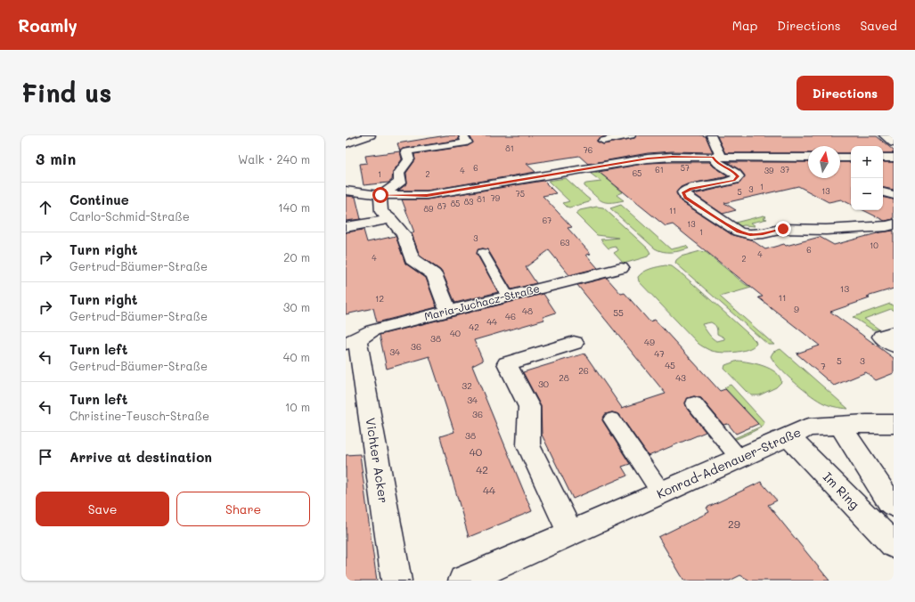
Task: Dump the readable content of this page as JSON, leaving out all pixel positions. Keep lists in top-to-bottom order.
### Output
{
  "streets": {
    "street": [
      "Maria-Juchacz-Straße",
      "Vichter Acker",
      "Konrad-Adenauer-Straße",
      "Im Ring"
    ]
  },
  "crossings": [
    ["Maria-Juchacz-Straße", "Vichter Acker"],
    ["Konrad-Adenauer-Straße", "Im Ring"]
  ],
  "house_numbers": [
    "81",
    "76",
    "6",
    "57",
    "61",
    "37",
    "4",
    "39",
    "65",
    "1",
    "2",
    "1",
    "3",
    "13",
    "5",
    "75",
    "79",
    "81",
    "83",
    "85",
    "87",
    "89",
    "11",
    "67",
    "13",
    "1",
    "3",
    "63",
    "10",
    "6",
    "4",
    "4",
    "2",
    "13",
    "11",
    "12",
    "9",
    "48",
    "55",
    "46",
    "44",
    "42",
    "40",
    "38",
    "49",
    "36",
    "34",
    "47",
    "5",
    "3",
    "45",
    "7",
    "26",
    "28",
    "43",
    "30",
    "32",
    "34",
    "36",
    "38",
    "40",
    "42",
    "44",
    "29"
  ],
  "north": "top",
  "page": {
    "header": "Roamly",
    "nav": ["Map", "Directions", "Saved"],
    "buttons": [
      "Directions",
      ["Save", "Share"]
    ],
    "title": "Find us",
    "heading": ["3 min", "Walk · 240 m"],
    "map_buttons": ["+", "−"],
    "list": [
      ["Continue", "Carlo-Schmid-Straße", "140 m"],
      ["Turn right", "Gertrud-Bäumer-Straße", "20 m"],
      ["Turn right", "Gertrud-Bäumer-Straße", "30 m"],
      ["Turn left", "Gertrud-Bäumer-Straße", "40 m"],
      ["Turn left", "Christine-Teusch-Straße", "10 m"],
      "Arrive at destination"
    ]
  }
}
